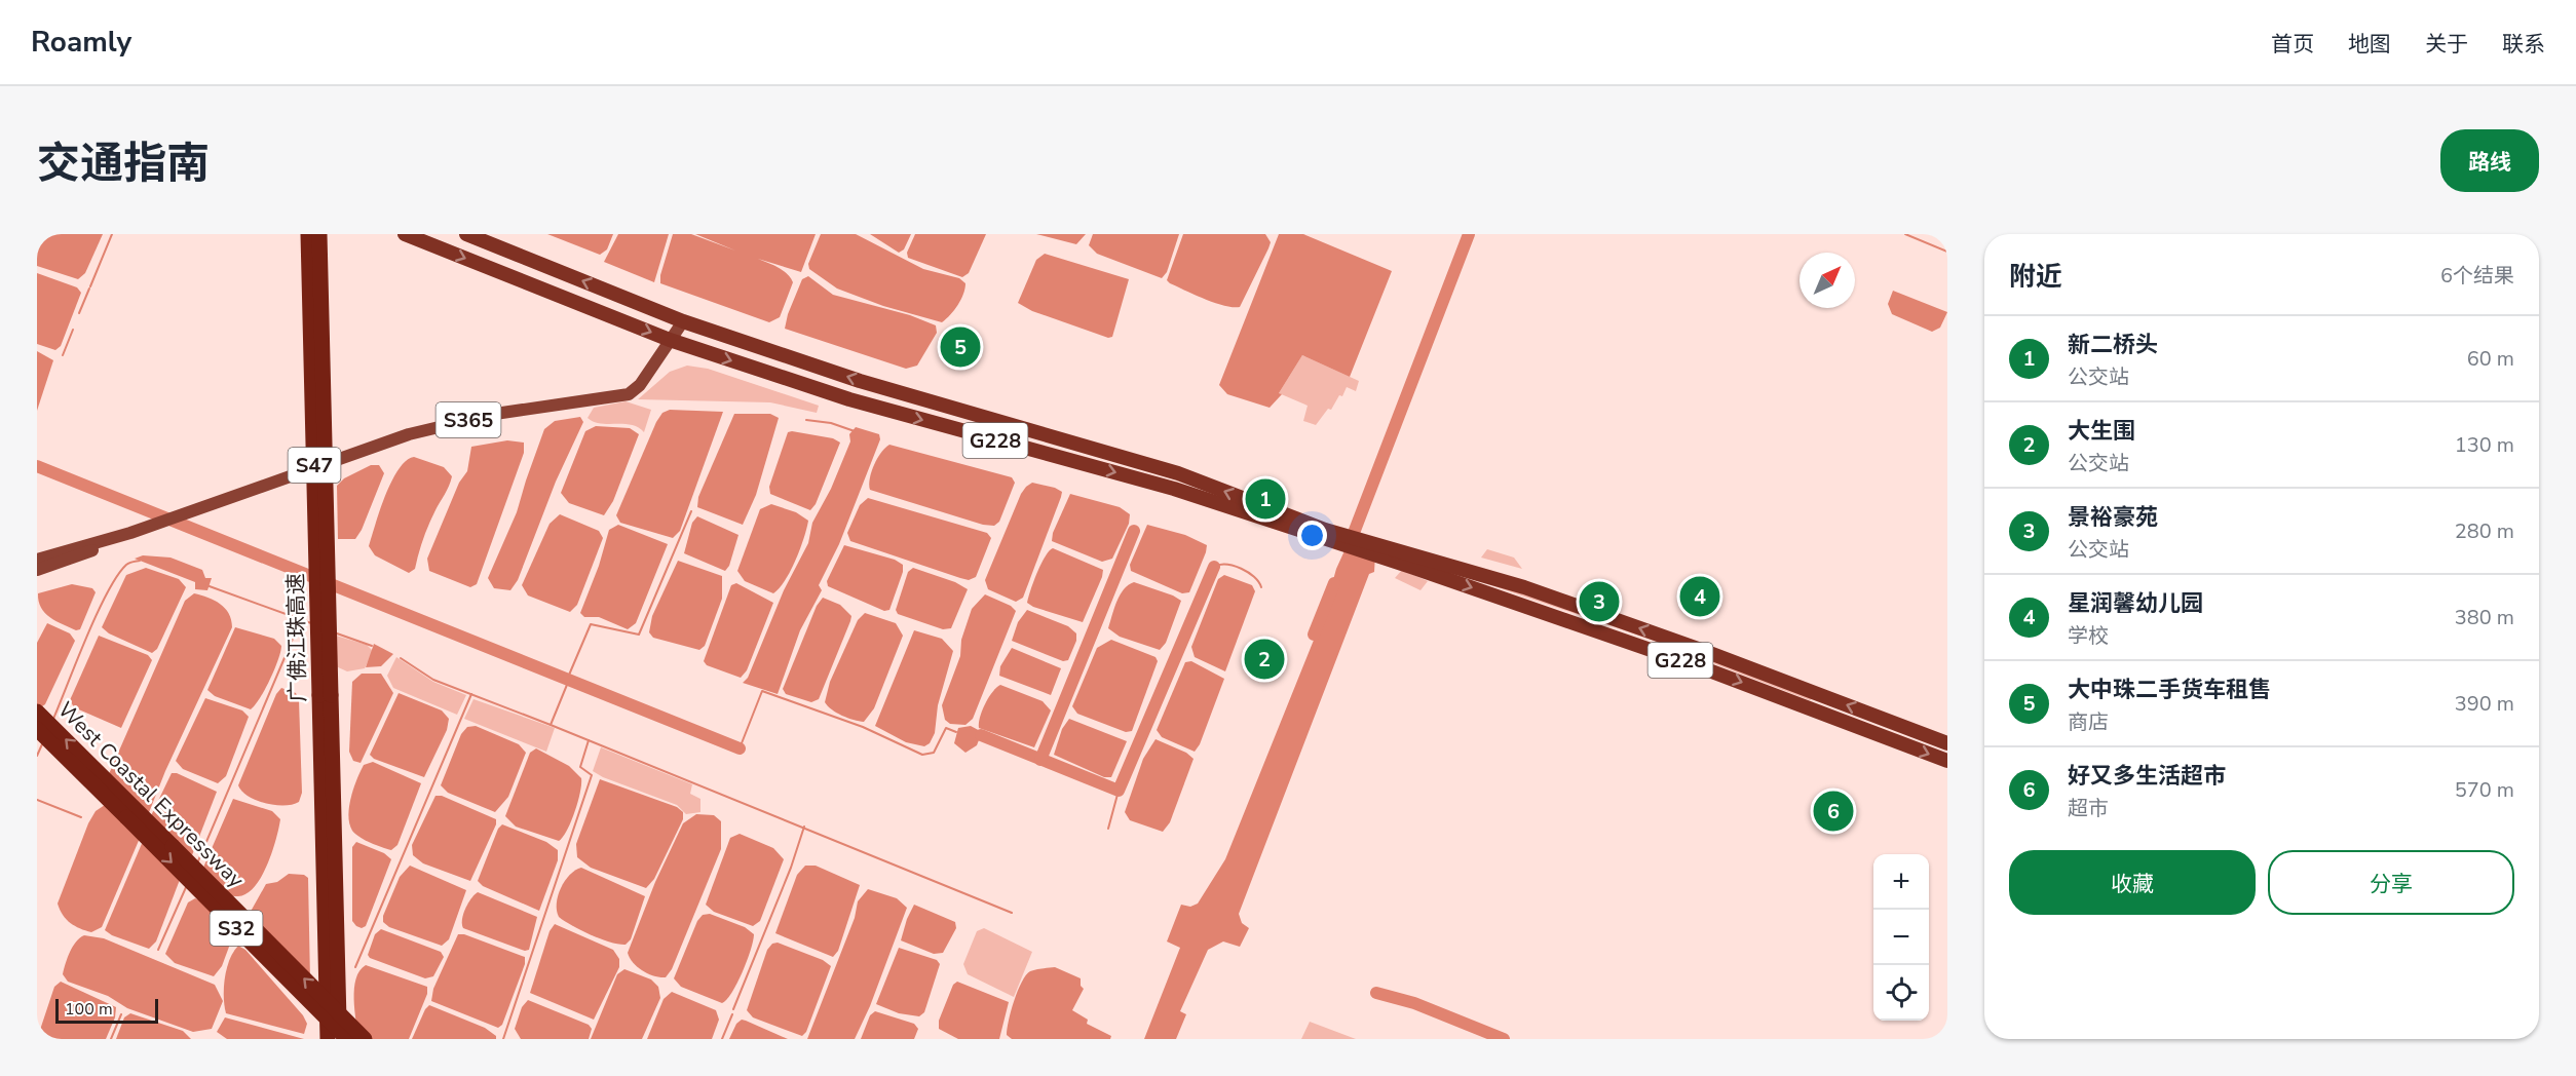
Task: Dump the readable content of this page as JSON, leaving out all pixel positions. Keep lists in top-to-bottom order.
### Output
{
  "streets": {
    "highway": [
      "G228",
      "S47",
      "广佛江珠高速",
      "West Coastal Expressway",
      "S32"
    ],
    "main road": ["S365"]
  },
  "crossings": [
    ["S365", "G228"]
  ],
  "scale_bar": "100 m",
  "north": "top right",
  "page": {
    "header": "Roamly",
    "nav": [
      "首页",
      "地图",
      "关于",
      "联系"
    ],
    "title": "交通指南",
    "buttons": [
      "路线",
      ["收藏", "分享"]
    ],
    "heading": ["附近", "6个结果"],
    "list": [
      {
        "mark": "1",
        "name": "新二桥头",
        "note": "公交站",
        "value": "60 m"
      },
      {
        "mark": "2",
        "name": "大生围",
        "note": "公交站",
        "value": "130 m"
      },
      {
        "mark": "3",
        "name": "景裕豪苑",
        "note": "公交站",
        "value": "280 m"
      },
      {
        "mark": "4",
        "name": "星润馨幼儿园",
        "note": "学校",
        "value": "380 m"
      },
      {
        "mark": "5",
        "name": "大中珠二手货车租售",
        "note": "商店",
        "value": "390 m"
      },
      {
        "mark": "6",
        "name": "好又多生活超市",
        "note": "超市",
        "value": "570 m"
      }
    ],
    "pins": [
      "5",
      "1",
      "4",
      "3",
      "2",
      "6"
    ],
    "map_buttons": ["+", "−"],
    "scale": "100 m"
  }
}
